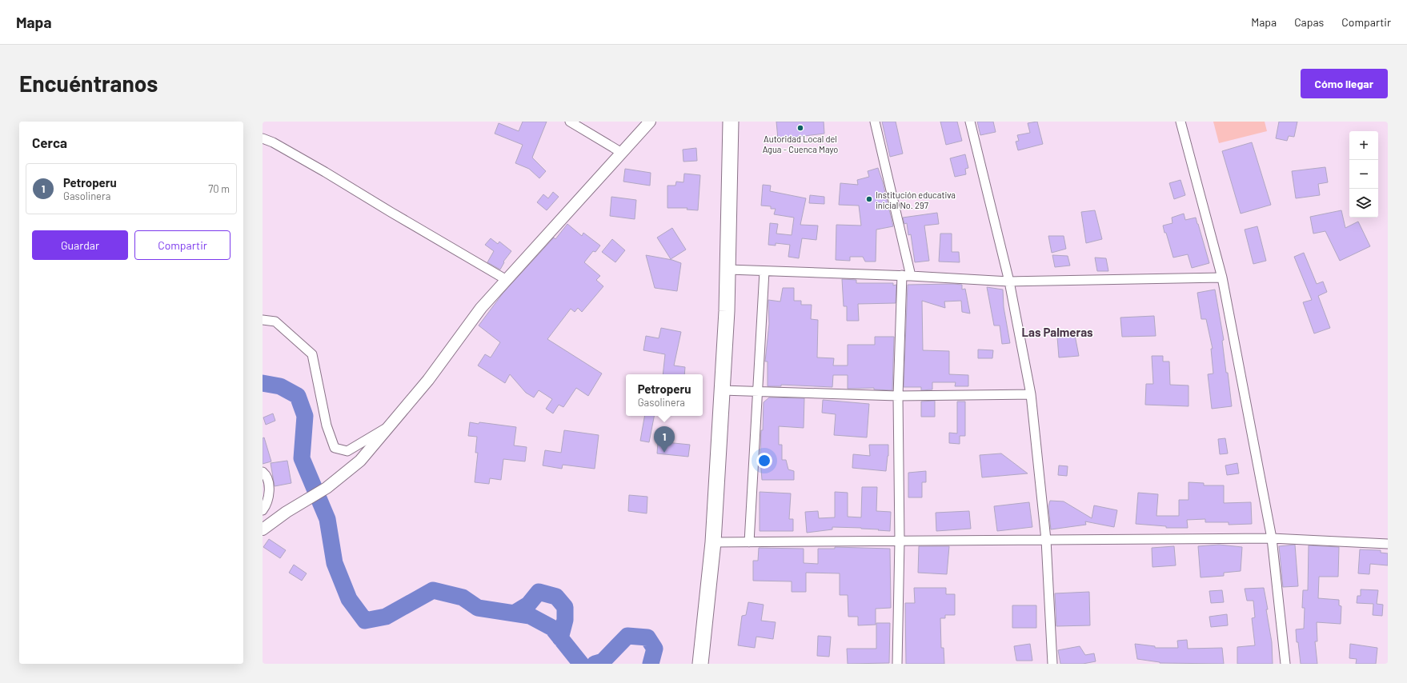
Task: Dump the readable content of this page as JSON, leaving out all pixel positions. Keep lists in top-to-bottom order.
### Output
{
  "districts": ["Las Palmeras"],
  "places": ["Autoridad Local del Agua - Cuenca Mayo", "Institución educativa inicial No. 297"],
  "page": {
    "header": "Mapa",
    "nav": ["Mapa", "Capas", "Compartir"],
    "buttons": [
      "Cómo llegar",
      ["Guardar", "Compartir"]
    ],
    "title": "Encuéntranos",
    "heading": "Cerca",
    "map_buttons": ["+", "−"],
    "list": [
      {
        "mark": "1",
        "name": "Petroperu",
        "note": "Gasolinera",
        "value": "70 m"
      }
    ],
    "popup": ["Petroperu", "Gasolinera"],
    "pins": "1"
  }
}
